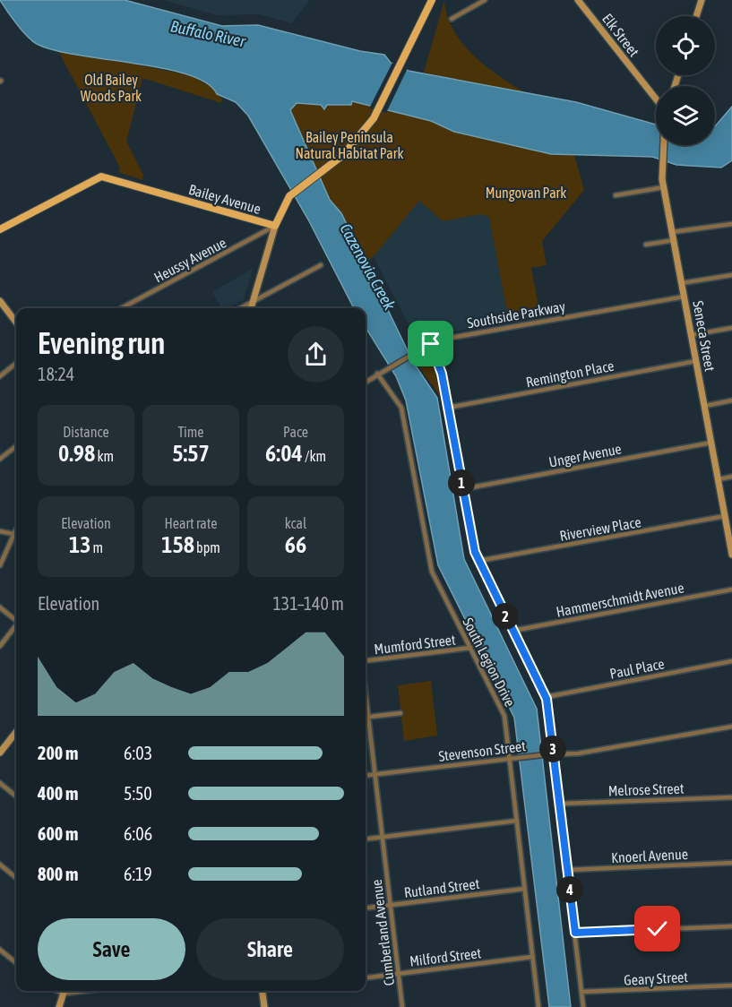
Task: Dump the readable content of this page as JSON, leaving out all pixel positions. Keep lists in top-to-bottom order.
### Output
{
  "streets": {
    "main road": ["Elk Street", "Bailey Avenue", "Seneca Street"],
    "street": [
      "Heussy Avenue",
      "Southside Parkway",
      "Remington Place",
      "Unger Avenue",
      "Riverview Place",
      "Hammerschmidt Avenue",
      "Mumford Street",
      "South Legion Drive",
      "Paul Place",
      "Stevenson Street",
      "Melrose Street",
      "Knoerl Avenue",
      "Rutland Street",
      "Cumberland Avenue",
      "Milford Street",
      "Geary Street"
    ]
  },
  "crossings": [
    ["Bailey Avenue", "Heussy Avenue"],
    ["Southside Parkway", "Seneca Street"],
    ["Southside Parkway", "South Legion Drive"],
    ["Seneca Street", "Remington Place"],
    ["Seneca Street", "Unger Avenue"],
    ["Seneca Street", "Riverview Place"],
    ["Mumford Street", "South Legion Drive"],
    ["South Legion Drive", "Stevenson Street"],
    ["South Legion Drive", "Rutland Street"],
    ["South Legion Drive", "Milford Street"],
    ["Stevenson Street", "Cumberland Avenue"],
    ["Rutland Street", "Cumberland Avenue"],
    ["Cumberland Avenue", "Milford Street"]
  ],
  "water": ["Buffalo River", "Cazenovia Creek"],
  "parks": ["Old Bailey Woods Park", "Bailey Peninsula Natural Habitat Park", "Mungovan Park"],
  "page": {
    "heading": ["Evening run", "18:24"],
    "stats": [
      ["Distance", "0.98 km"],
      ["Time", "5:57"],
      ["Pace", "6:04 /km"],
      ["Elevation", "13 m"],
      ["Heart rate", "158 bpm"],
      ["kcal", "66"]
    ],
    "pins": [
      "1",
      "2",
      "3",
      "4"
    ],
    "chart": ["Elevation", "131–140 m"],
    "list": [
      {
        "name": "200 m",
        "note": "6:03"
      },
      {
        "name": "400 m",
        "note": "5:50"
      },
      {
        "name": "600 m",
        "note": "6:06"
      },
      {
        "name": "800 m",
        "note": "6:19"
      }
    ],
    "buttons": ["Save", "Share"]
  }
}
